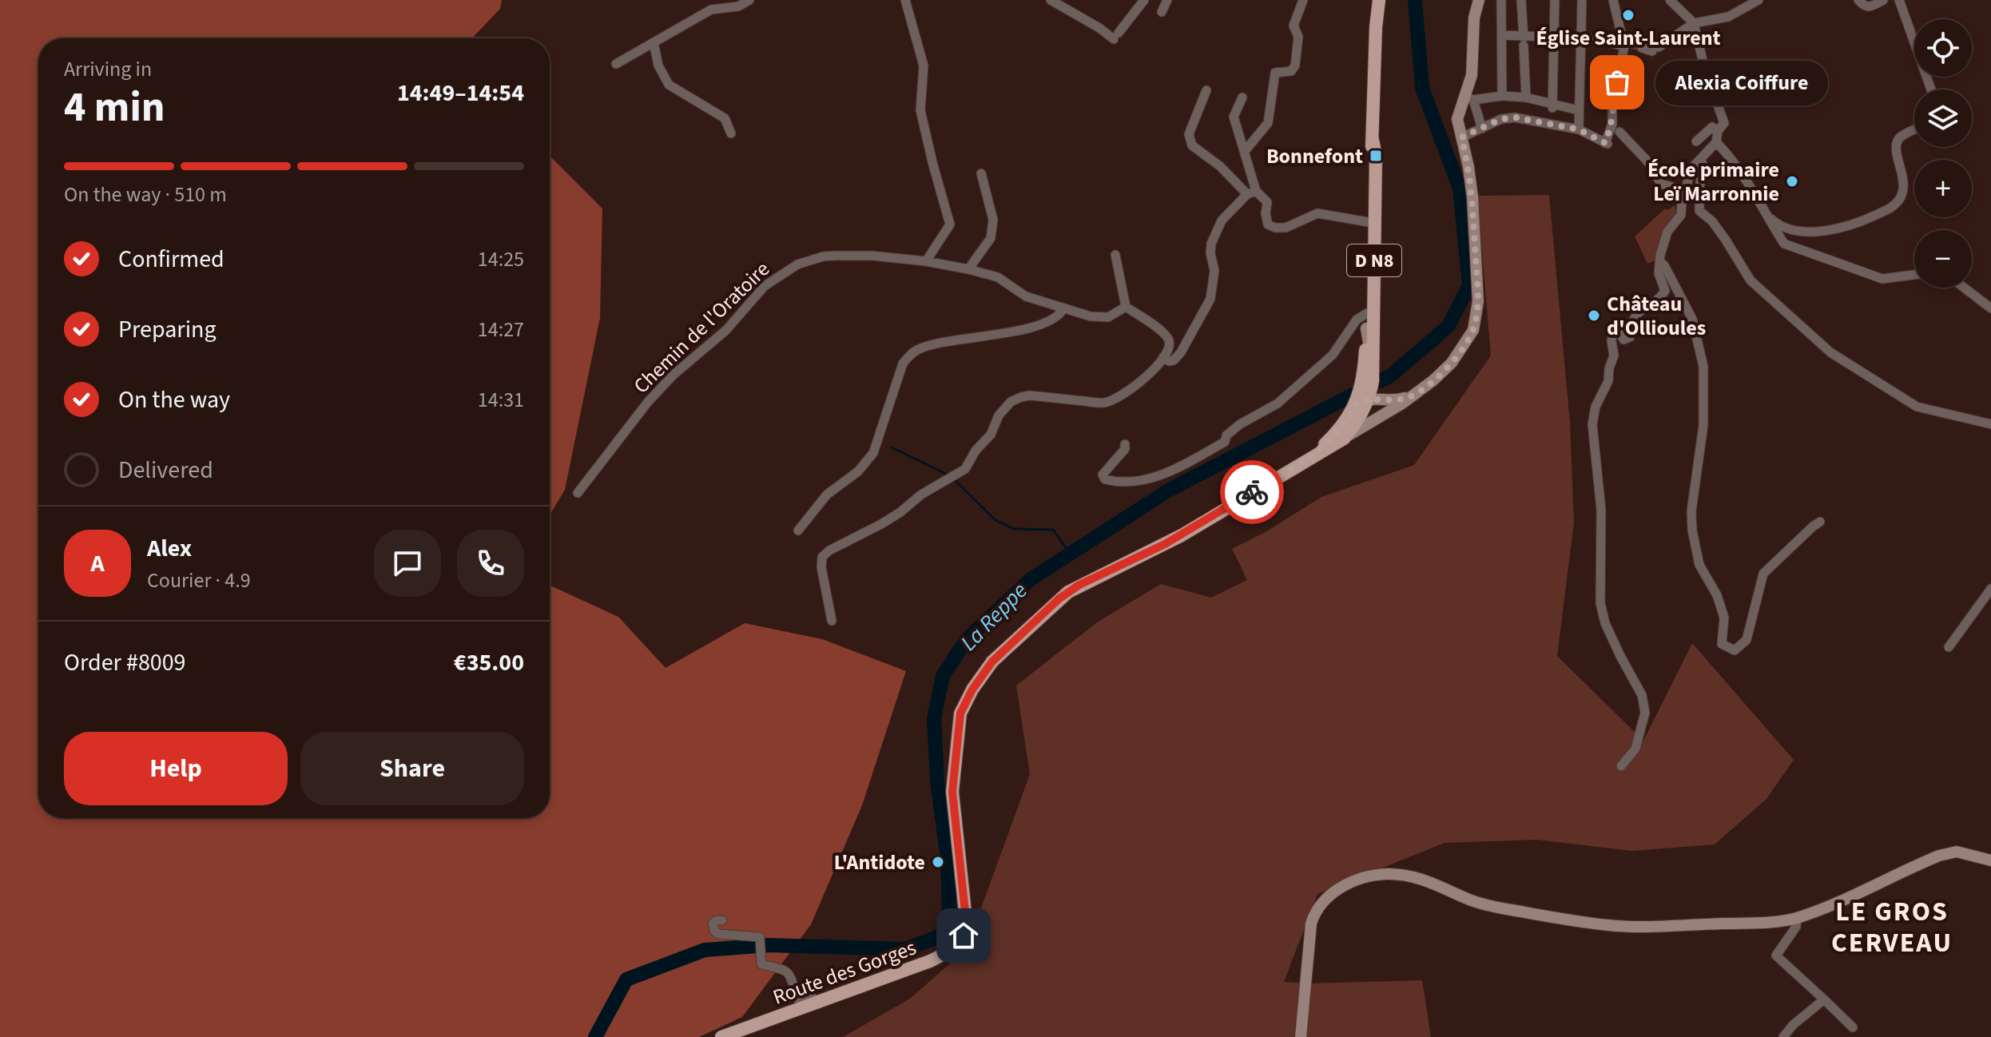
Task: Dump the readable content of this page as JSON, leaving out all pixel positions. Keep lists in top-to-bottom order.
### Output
{
  "streets": {
    "main road": ["D N8", "Route des Gorges"],
    "street": ["Chemin de l'Oratoire"]
  },
  "districts": ["LE GROS CERVEAU"],
  "water": ["La Reppe"],
  "places": {
    "other": [
      "Église Saint-Laurent",
      "Alexia Coiffure",
      "École primaire Leï Marronnie",
      "Château d'Ollioules",
      "L'Antidote"
    ],
    "transit": ["Bonnefont"]
  },
  "page": {
    "map_buttons": ["+", "−"],
    "heading": ["4 min", "Arriving in", "14:49–14:54"],
    "panel": [
      "Alex",
      "Courier · 4.9",
      "Order #8009",
      "€35.00"
    ],
    "bubble": "Alexia Coiffure",
    "bar": "On the way · 510 m",
    "list": [
      ["Confirmed", "14:25"],
      ["Preparing", "14:27"],
      ["On the way", "14:31"],
      "Delivered"
    ],
    "round": "A",
    "buttons": ["Help", "Share"]
  }
}
